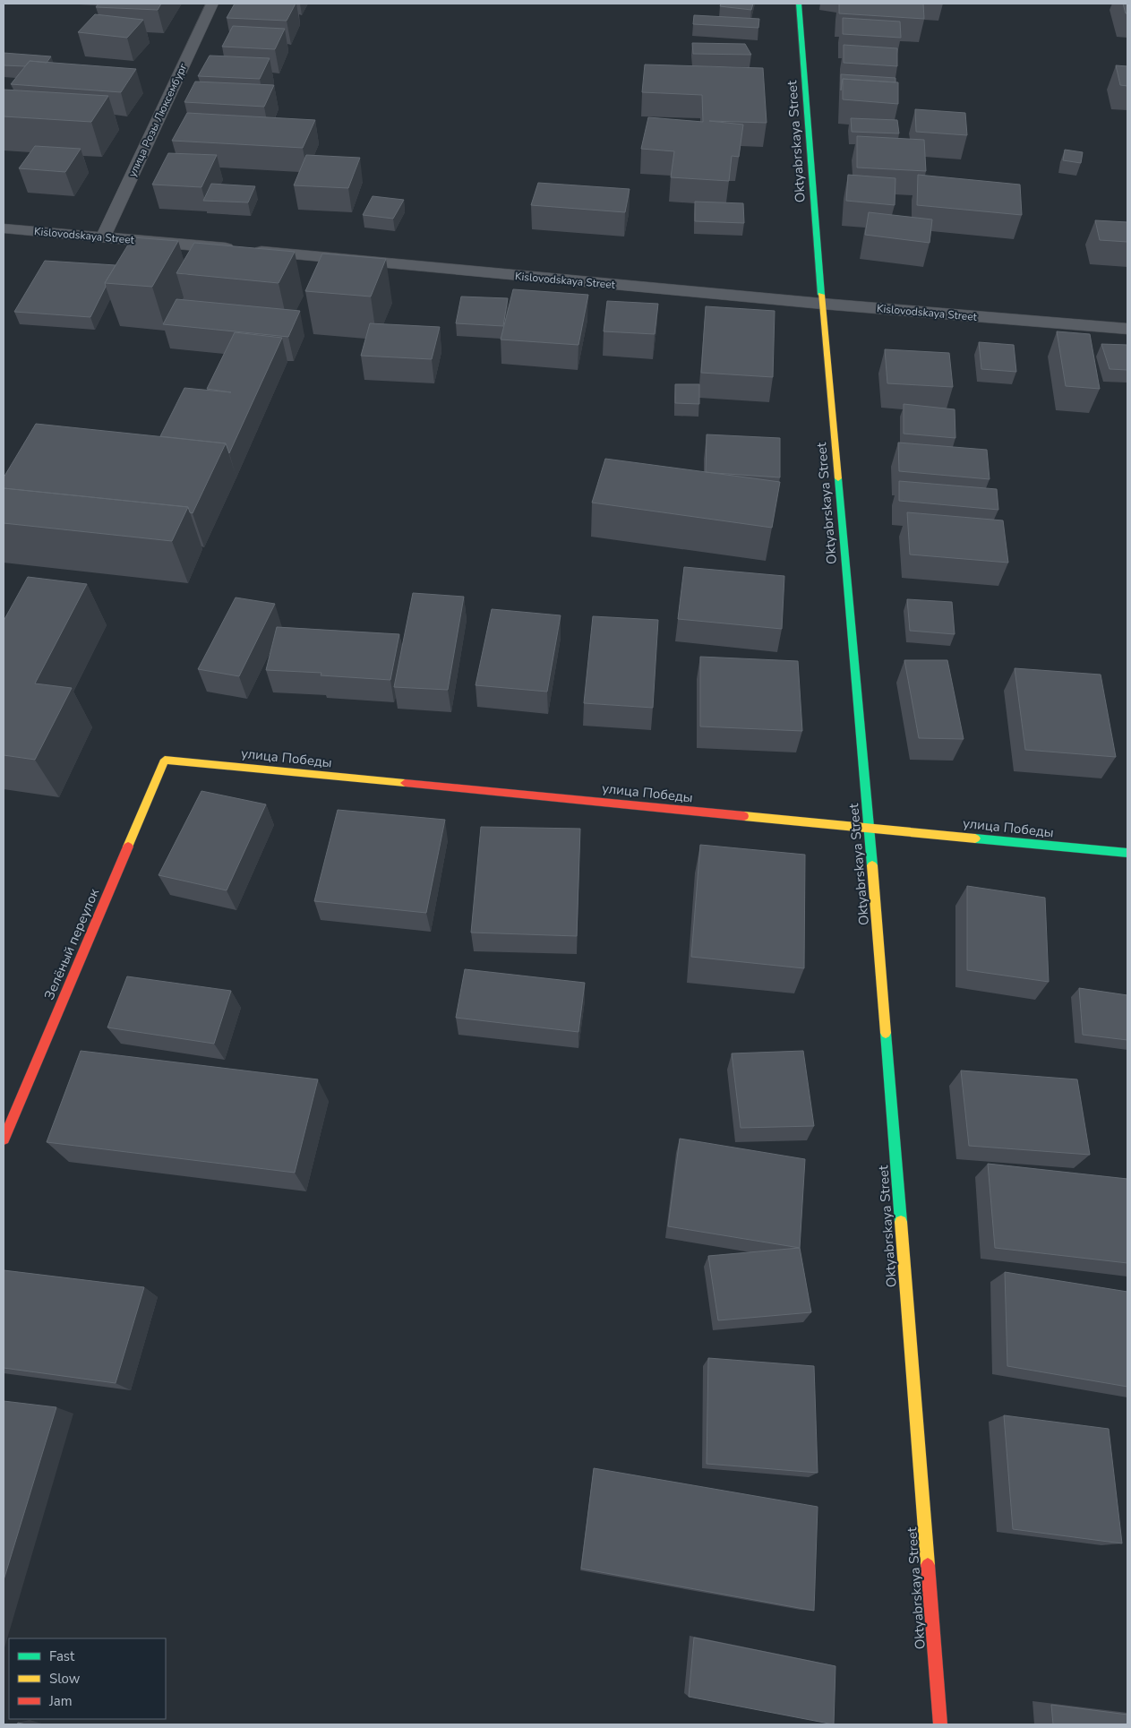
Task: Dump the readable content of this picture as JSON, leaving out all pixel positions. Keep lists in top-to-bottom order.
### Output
{
  "streets": {
    "street": [
      "улица Розы Люксембург",
      "Oktyabrskaya Street",
      "Kislovodskaya Street",
      "улица Победы",
      "Зелёный переулок"
    ]
  },
  "crossings": [
    ["улица Розы Люксембург", "Kislovodskaya Street"],
    ["Oktyabrskaya Street", "Kislovodskaya Street"],
    ["Oktyabrskaya Street", "улица Победы"],
    ["улица Победы", "Зелёный переулок"]
  ],
  "legend": ["Fast", "Slow", "Jam"]
}
